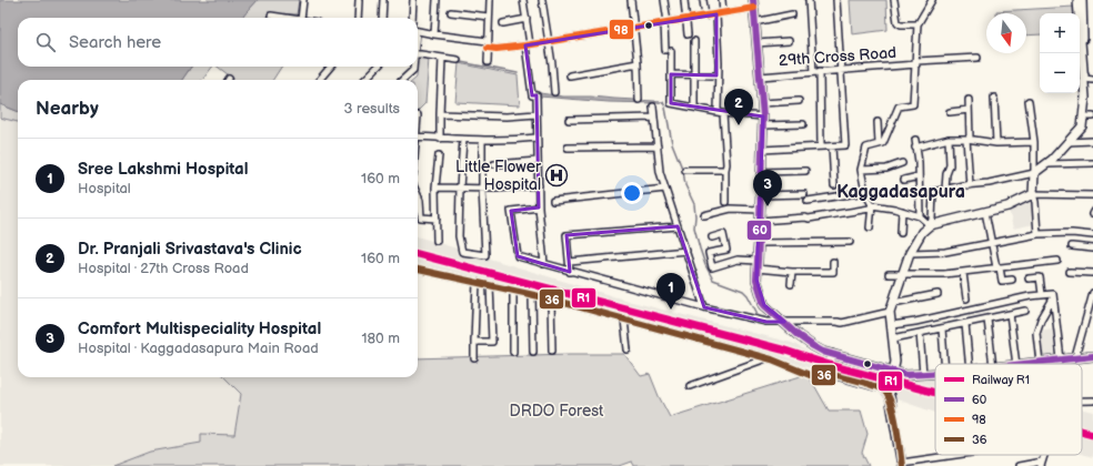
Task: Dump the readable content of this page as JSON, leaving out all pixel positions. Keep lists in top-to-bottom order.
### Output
{
  "streets": {
    "street": ["29th Cross Road"]
  },
  "districts": ["Kaggadasapura"],
  "parks": ["DRDO Forest"],
  "places": {
    "hospital": ["Little Flower Hospital"]
  },
  "lines": [
    "transit line 60",
    "transit line 98",
    "rail line R1",
    "transit line 36"
  ],
  "legend": [
    "Railway R1",
    "60",
    "98",
    "36"
  ],
  "north": "bottom",
  "page": {
    "map_buttons": ["+", "−"],
    "search": "Search here",
    "heading": ["Nearby", "3 results"],
    "pins": ["2", "3", "1"],
    "list": [
      {
        "mark": "1",
        "name": "Sree Lakshmi Hospital",
        "note": "Hospital",
        "value": "160 m"
      },
      {
        "mark": "2",
        "name": "Dr. Pranjali Srivastava's Clinic",
        "note": "Hospital · 27th Cross Road",
        "value": "160 m"
      },
      {
        "mark": "3",
        "name": "Comfort Multispeciality Hospital",
        "note": "Hospital · Kaggadasapura Main Road",
        "value": "180 m"
      }
    ]
  }
}
